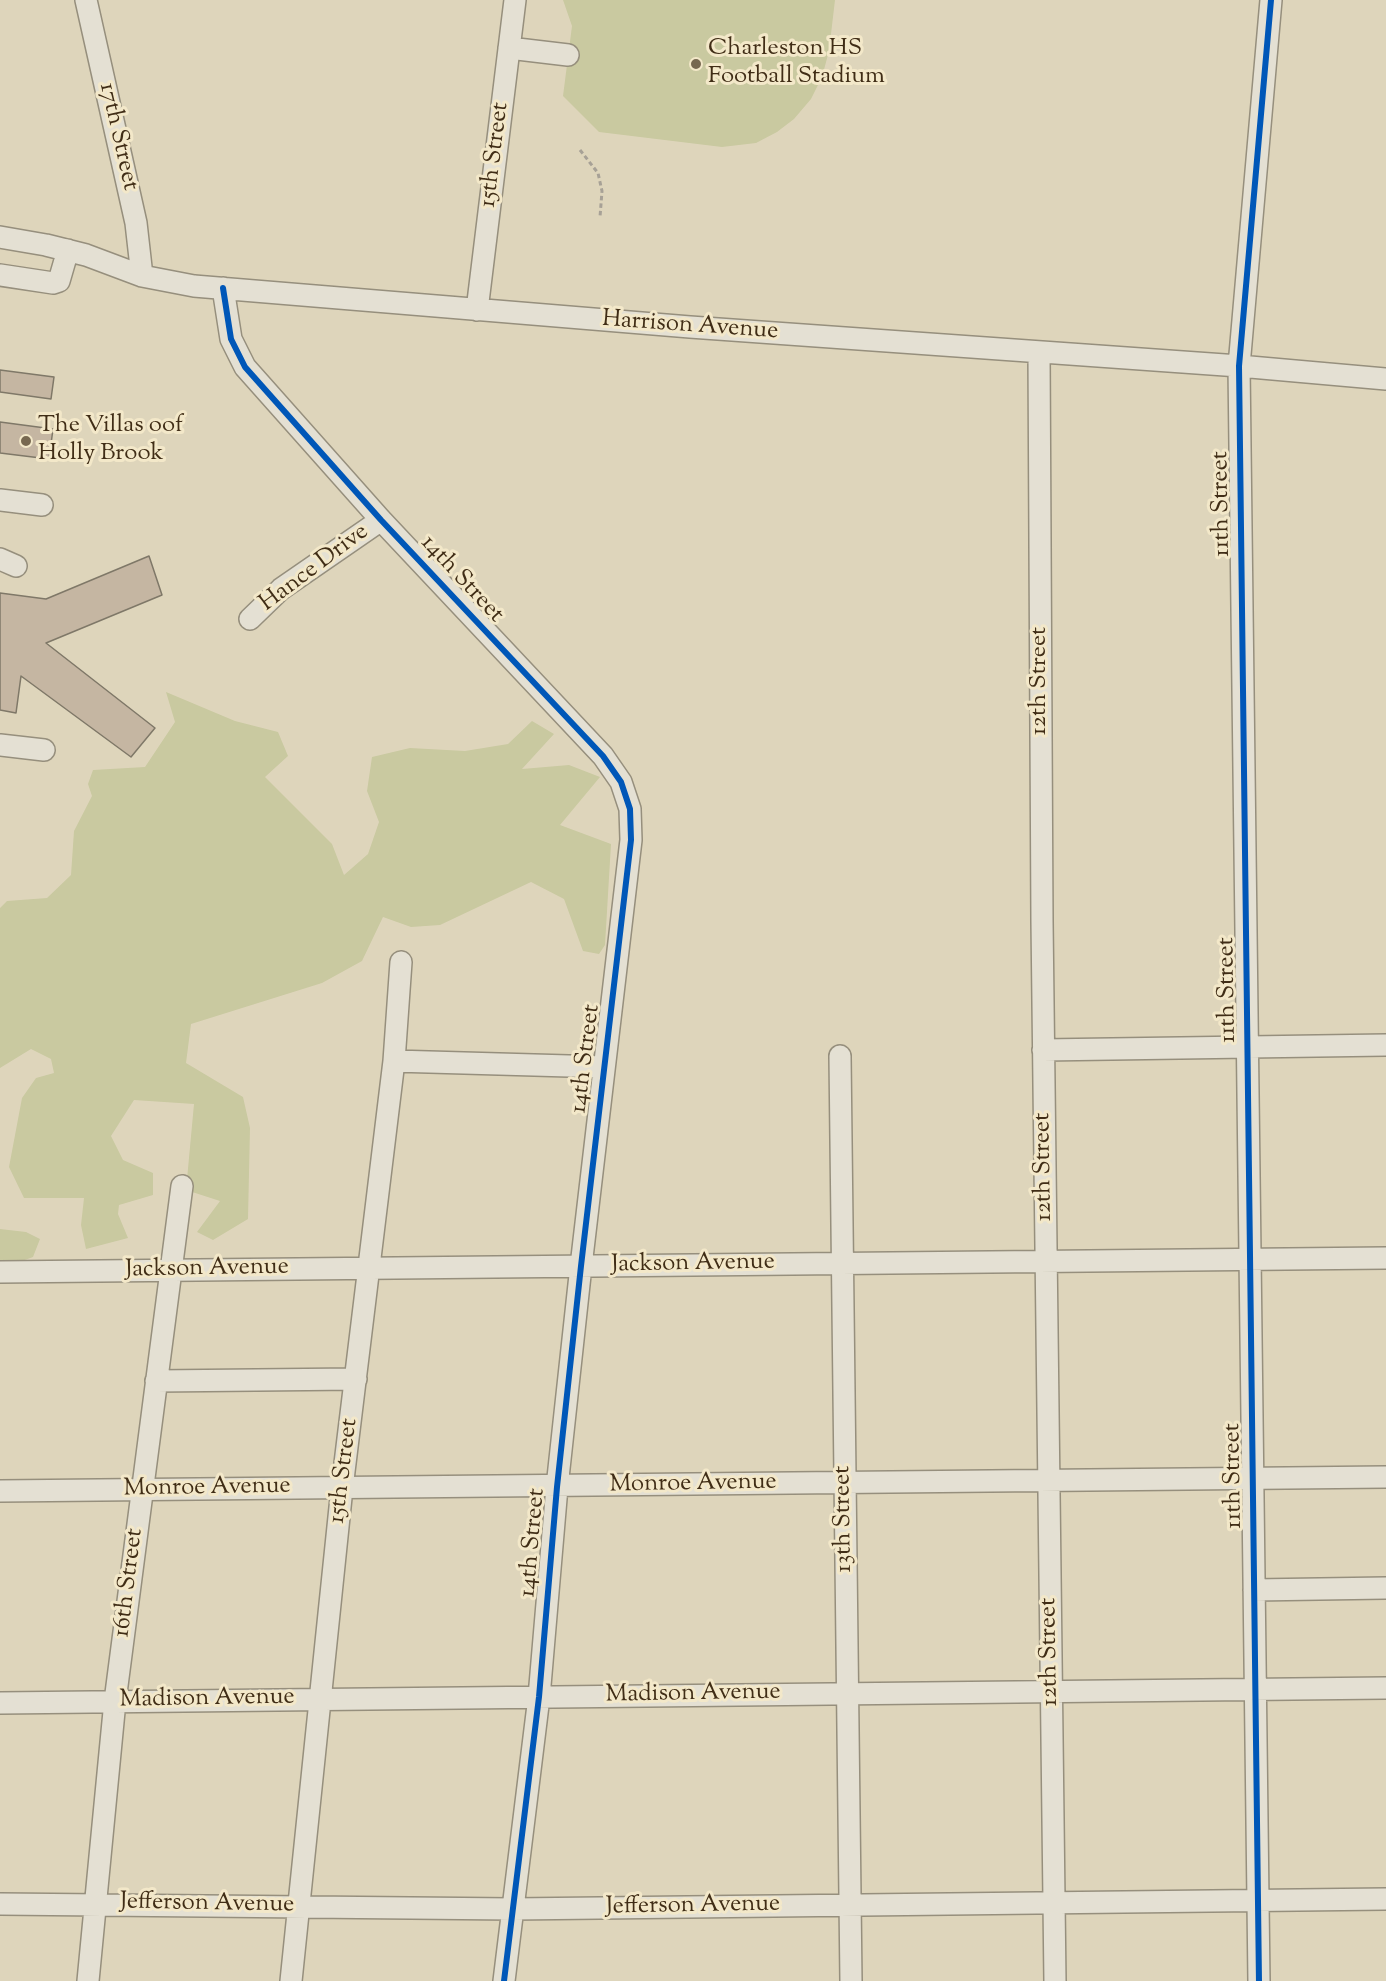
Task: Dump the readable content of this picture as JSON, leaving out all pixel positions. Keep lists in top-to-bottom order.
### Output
{
  "streets": {
    "street": [
      "17th Street",
      "15th Street",
      "Harrison Avenue",
      "11th Street",
      "Hance Drive",
      "14th Street",
      "12th Street",
      "Jackson Avenue",
      "Monroe Avenue",
      "13th Street",
      "16th Street",
      "Madison Avenue",
      "Jefferson Avenue"
    ]
  },
  "crossings": [
    ["17th Street", "Harrison Avenue"],
    ["15th Street", "Harrison Avenue"],
    ["15th Street", "Jackson Avenue"],
    ["15th Street", "Monroe Avenue"],
    ["15th Street", "Madison Avenue"],
    ["15th Street", "Jefferson Avenue"],
    ["Harrison Avenue", "11th Street"],
    ["Harrison Avenue", "14th Street"],
    ["Harrison Avenue", "12th Street"],
    ["11th Street", "Jackson Avenue"],
    ["11th Street", "Monroe Avenue"],
    ["11th Street", "Madison Avenue"],
    ["11th Street", "Jefferson Avenue"],
    ["Hance Drive", "14th Street"],
    ["14th Street", "Jackson Avenue"],
    ["14th Street", "Monroe Avenue"],
    ["14th Street", "Madison Avenue"],
    ["14th Street", "Jefferson Avenue"],
    ["12th Street", "Jackson Avenue"],
    ["12th Street", "Monroe Avenue"],
    ["12th Street", "Madison Avenue"],
    ["12th Street", "Jefferson Avenue"],
    ["Jackson Avenue", "13th Street"],
    ["Jackson Avenue", "16th Street"],
    ["Monroe Avenue", "13th Street"],
    ["Monroe Avenue", "16th Street"],
    ["13th Street", "Madison Avenue"],
    ["13th Street", "Jefferson Avenue"],
    ["16th Street", "Madison Avenue"],
    ["16th Street", "Jefferson Avenue"]
  ],
  "places": ["Charleston HS Football Stadium", "The Villas oof Holly Brook"]
}
